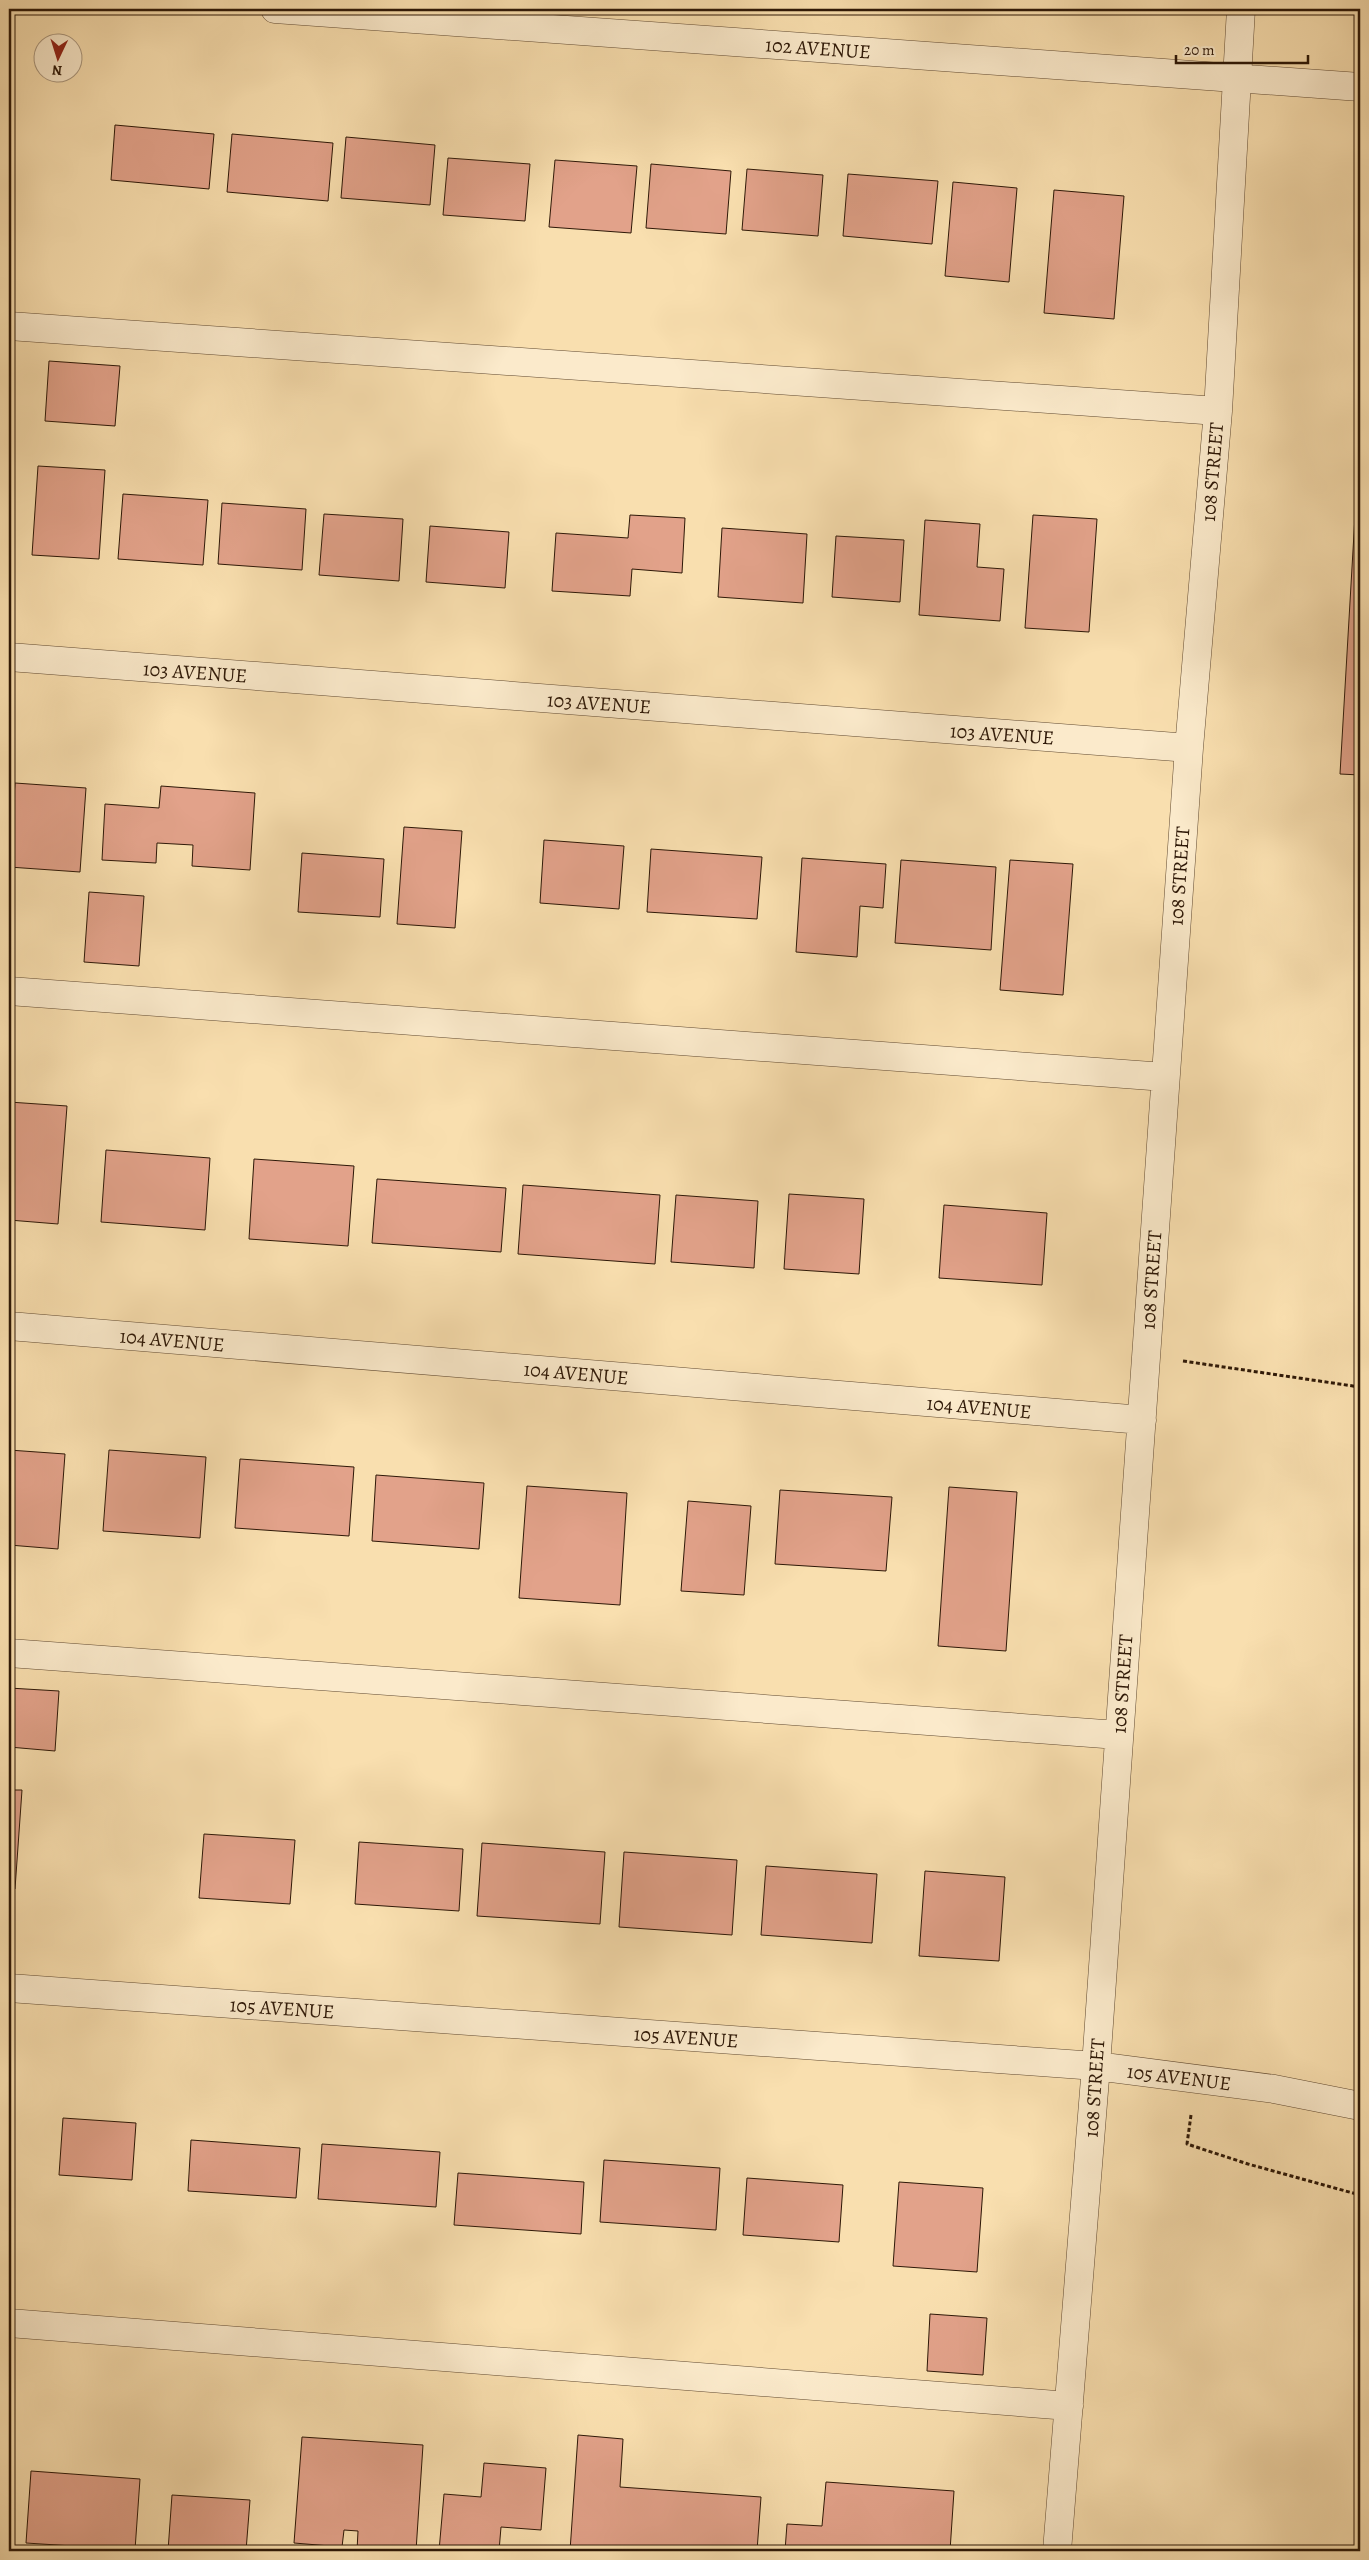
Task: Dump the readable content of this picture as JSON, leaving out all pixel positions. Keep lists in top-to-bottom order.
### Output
{
  "streets": {
    "street": [
      "102 AVENUE",
      "108 STREET",
      "103 AVENUE",
      "104 AVENUE",
      "105 AVENUE"
    ]
  },
  "crossings": [
    ["102 AVENUE", "108 STREET"],
    ["108 STREET", "103 AVENUE"],
    ["108 STREET", "104 AVENUE"],
    ["108 STREET", "105 AVENUE"]
  ],
  "scale_bar": "20 m",
  "north": "bottom"
}
